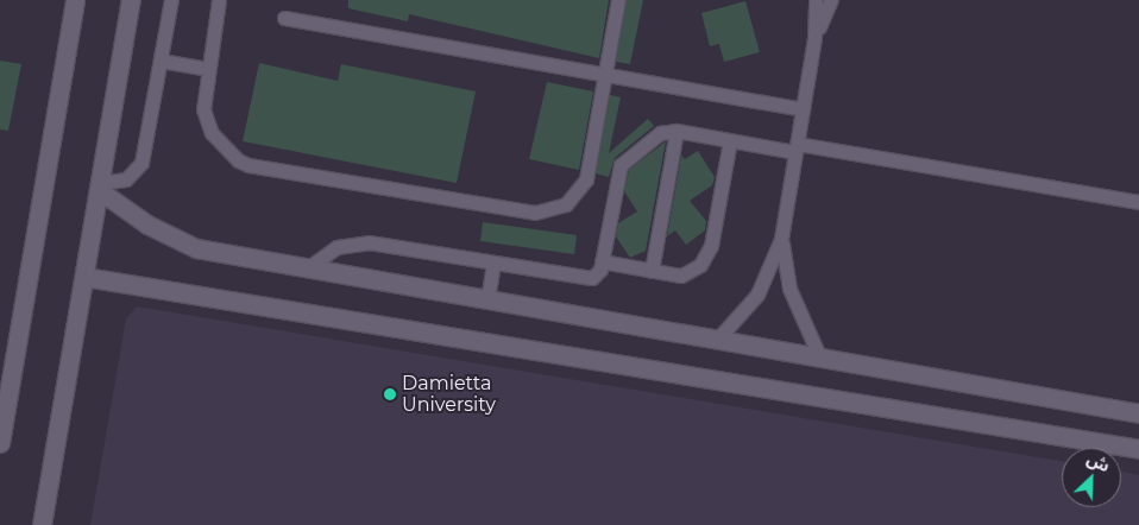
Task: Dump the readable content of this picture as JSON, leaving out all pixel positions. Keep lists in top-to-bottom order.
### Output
{
  "places": ["Damietta University"],
  "north": "top right"
}
